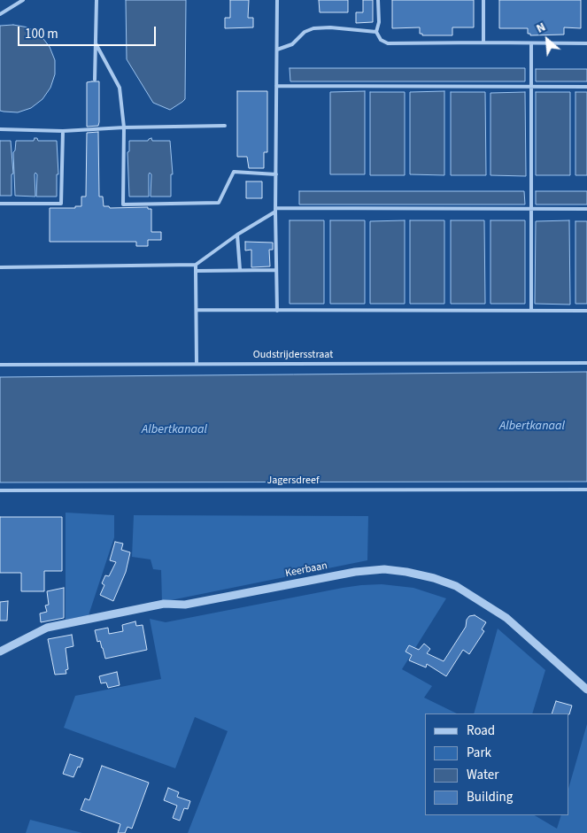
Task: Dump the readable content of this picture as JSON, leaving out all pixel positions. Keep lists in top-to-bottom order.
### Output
{
  "streets": {
    "street": ["Keerbaan"],
    "lane": ["Oudstrijdersstraat", "Jagersdreef"]
  },
  "water": ["Albertkanaal"],
  "legend": [
    "Road",
    "Park",
    "Water",
    "Building"
  ],
  "scale_bar": "100 m",
  "north": "top left"
}
